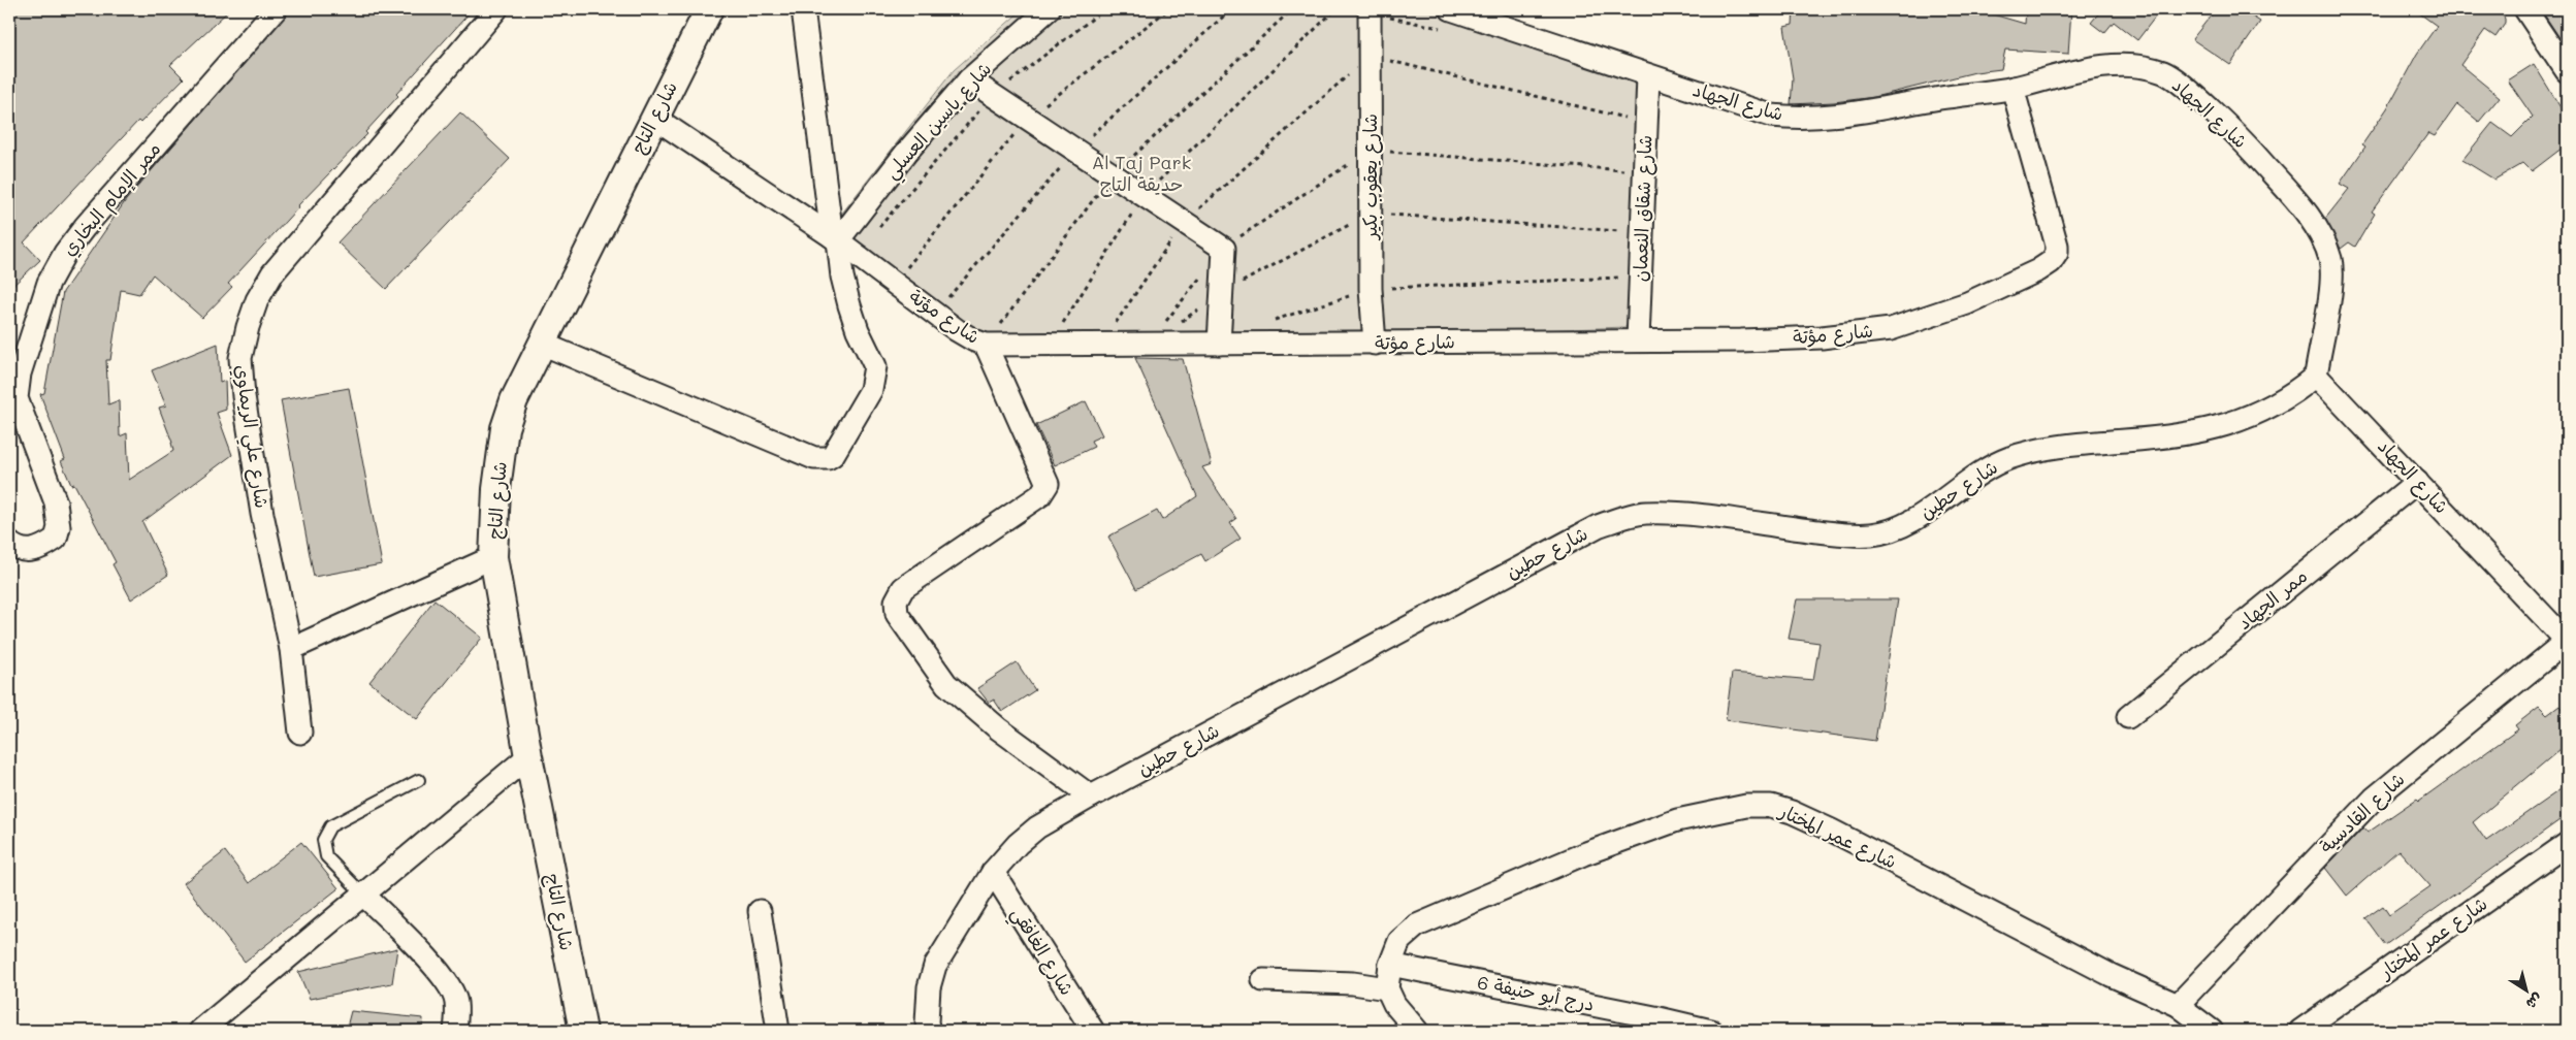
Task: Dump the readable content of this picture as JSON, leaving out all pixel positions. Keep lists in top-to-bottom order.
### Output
{
  "streets": {
    "street": [
      "شارع الجهاد",
      "شارع التاج",
      "شارع ياسين العسلي",
      "شارع يعقوب بكير",
      "ممر الإمام البخاري",
      "شارع شقاق النعمان",
      "شارع مؤتة",
      "شارع علي الريماوي",
      "شارع حطين",
      "ممر الجهاد",
      "شارع القادسية",
      "شارع عمر المختار",
      "شارع الغافقي",
      "درج أبو حنيفة 6"
    ]
  },
  "crossings": [
    ["شارع الجهاد", "شارع شقاق النعمان"],
    ["شارع الجهاد", "شارع مؤتة"],
    ["شارع الجهاد", "شارع حطين"],
    ["شارع الجهاد", "ممر الجهاد"],
    ["شارع الجهاد", "شارع القادسية"],
    ["شارع التاج", "شارع مؤتة"],
    ["شارع ياسين العسلي", "شارع مؤتة"],
    ["شارع يعقوب بكير", "شارع مؤتة"],
    ["شارع شقاق النعمان", "شارع مؤتة"],
    ["شارع حطين", "شارع الغافقي"],
    ["شارع القادسية", "شارع عمر المختار"],
    ["شارع عمر المختار", "درج أبو حنيفة 6"]
  ],
  "parks": ["Al Taj Park حديقة التاج"],
  "north": "bottom right"
}
